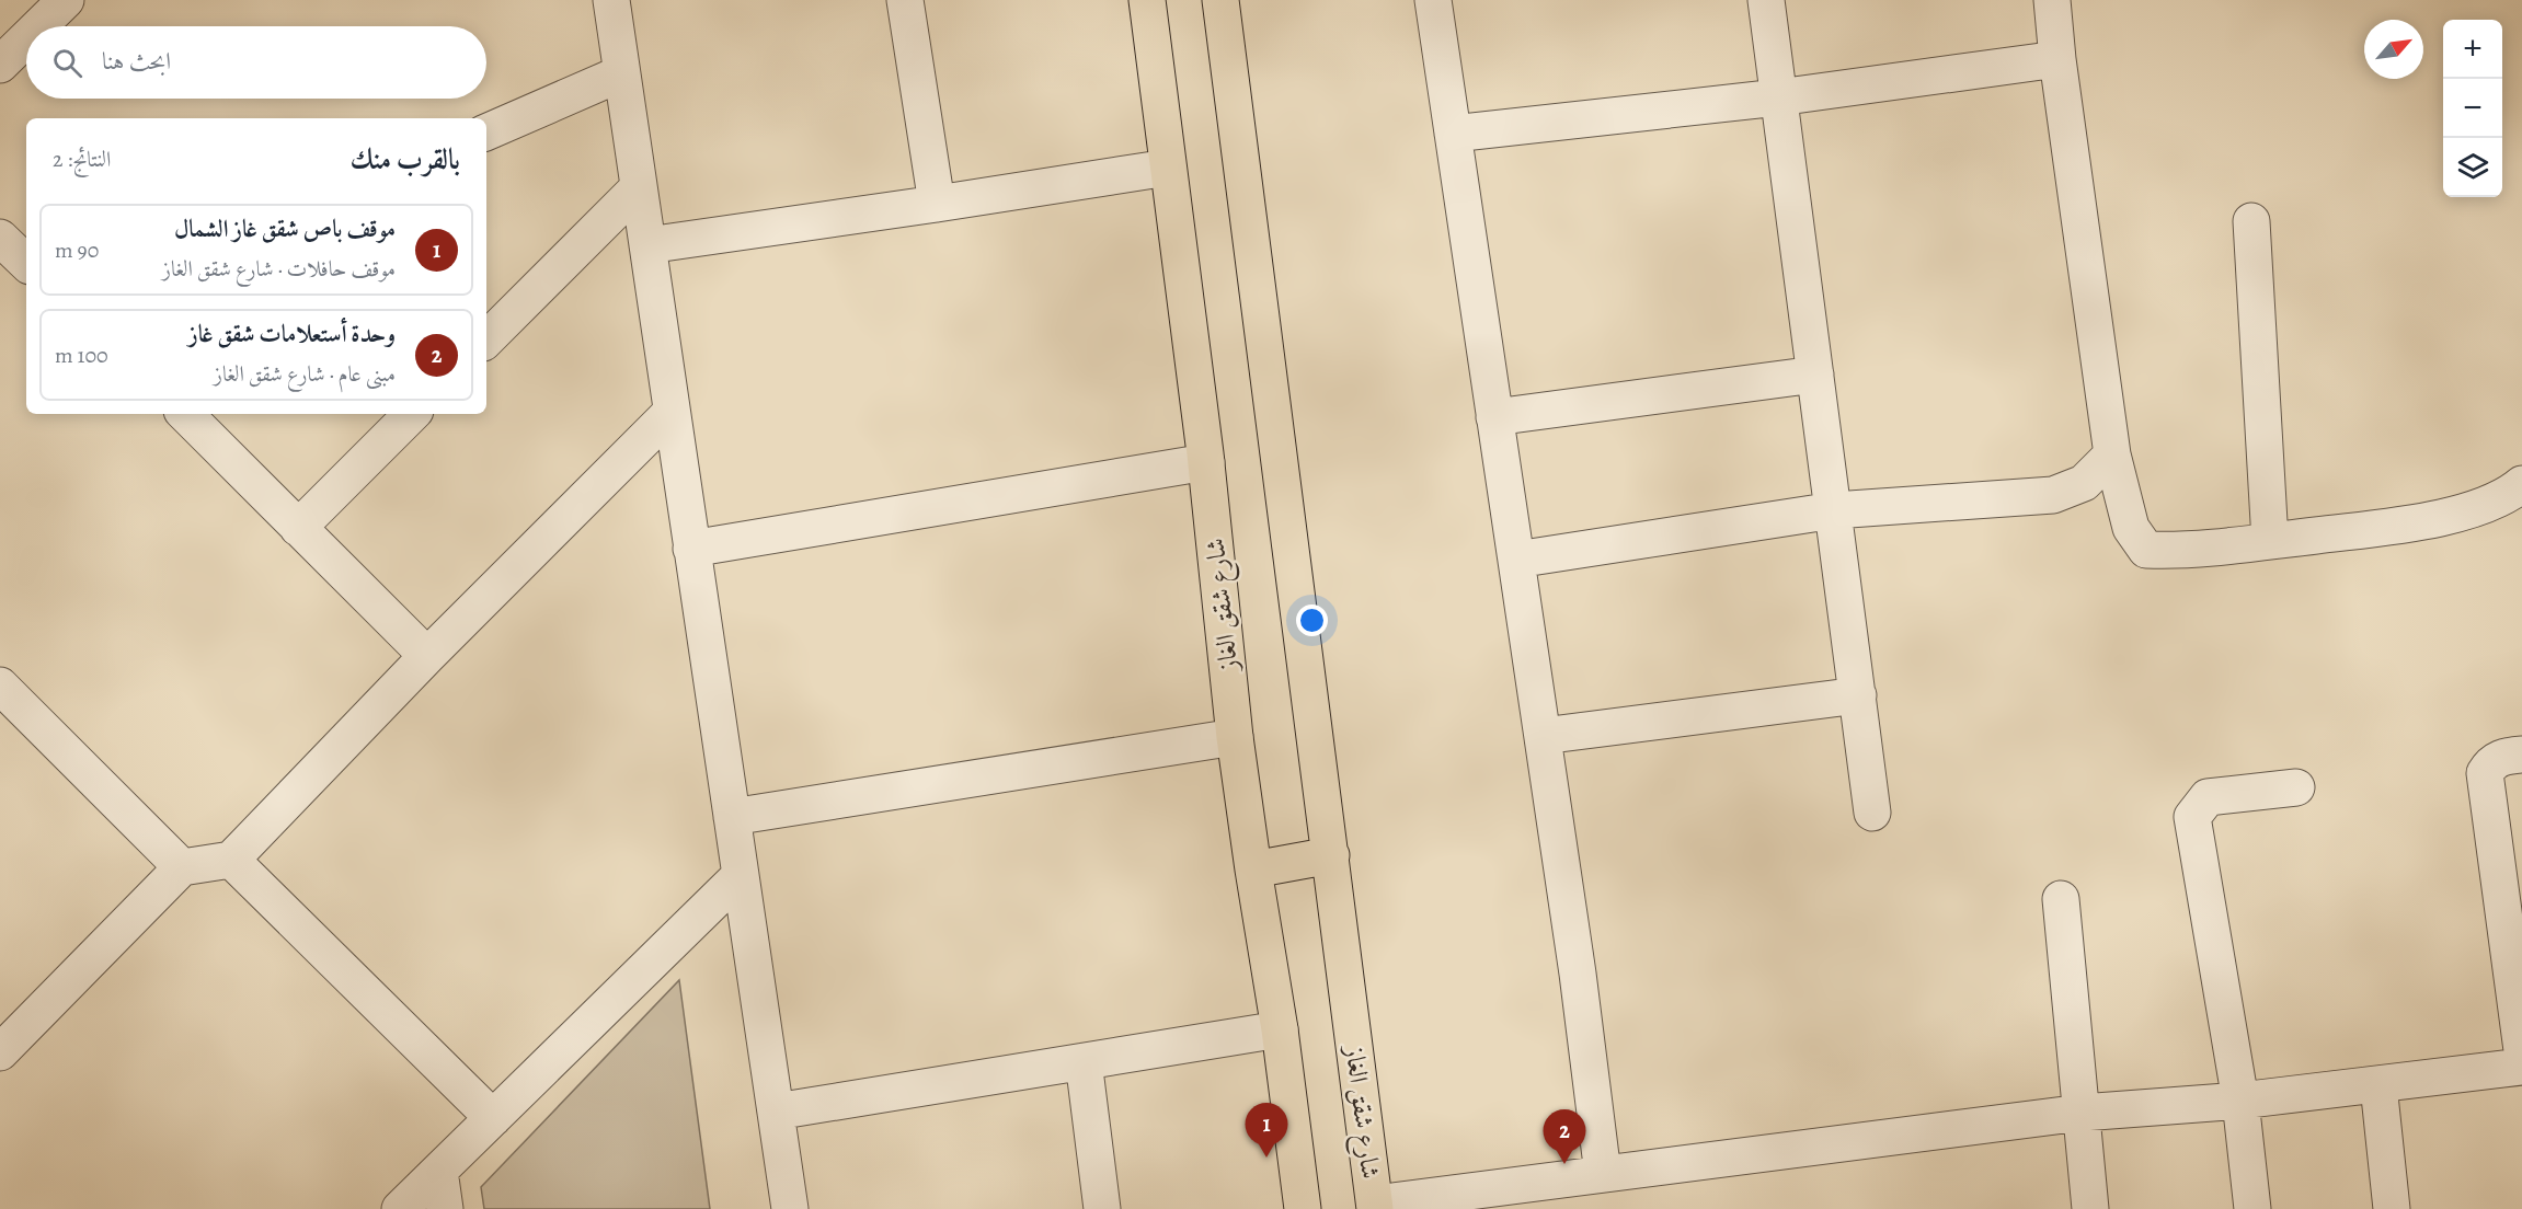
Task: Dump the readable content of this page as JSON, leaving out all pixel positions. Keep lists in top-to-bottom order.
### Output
{
  "streets": {
    "main road": ["شارع شقق الغاز"]
  },
  "north": "top right",
  "page": {
    "map_buttons": ["+", "−"],
    "search": "ابحث هنا",
    "heading": ["بالقرب منك", "النتائج: 2"],
    "list": [
      {
        "mark": "1",
        "name": "موقف باص شقق غاز الشمال",
        "note": "موقف حافلات · شارع شقق الغاز",
        "value": "90 m"
      },
      {
        "mark": "2",
        "name": "وحدة أستعلامات شقق غاز",
        "note": "مبنى عام · شارع شقق الغاز",
        "value": "100 m"
      }
    ],
    "pins": ["1", "2"]
  }
}
